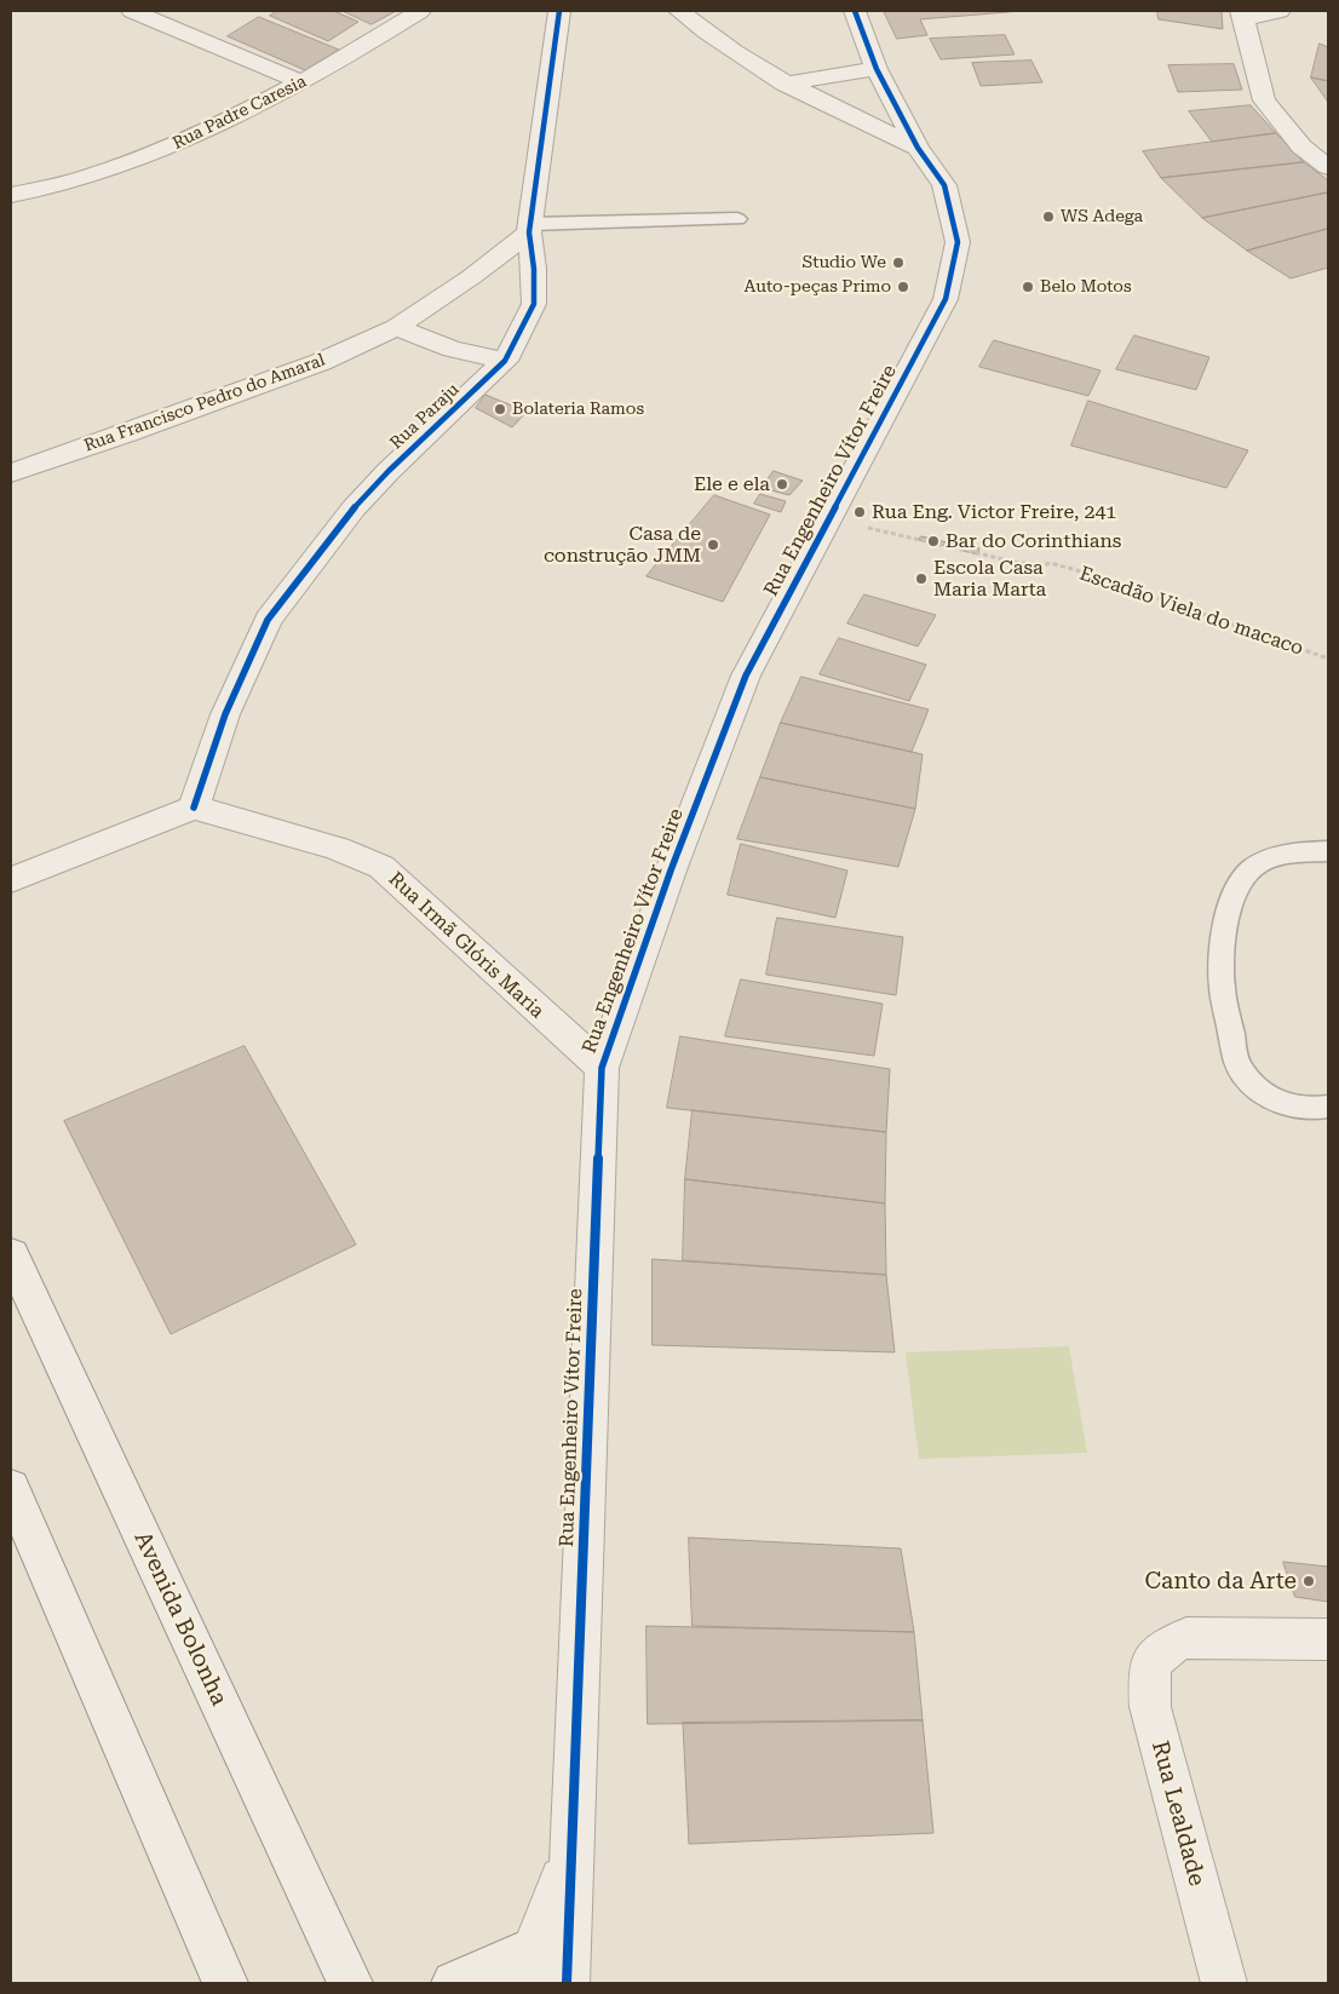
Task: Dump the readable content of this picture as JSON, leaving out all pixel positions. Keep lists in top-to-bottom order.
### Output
{
  "streets": {
    "street": [
      "Rua Padre Caresia",
      "Rua Francisco Pedro do Amaral",
      "Rua Paraju",
      "Rua Engenheiro Vítor Freire",
      "Rua Irmã Glóris Maria",
      "Avenida Bolonha",
      "Rua Lealdade"
    ],
    "path": ["Escadão Viela do macaco"]
  },
  "crossings": [
    ["Rua Francisco Pedro do Amaral", "Rua Paraju"],
    ["Rua Paraju", "Rua Irmã Glóris Maria"],
    ["Rua Engenheiro Vítor Freire", "Escadão Viela do macaco"],
    ["Rua Engenheiro Vítor Freire", "Rua Irmã Glóris Maria"]
  ],
  "places": [
    "WS Adega",
    "Studio We",
    "Auto-peças Primo",
    "Belo Motos",
    "Bolateria Ramos",
    "Ele e ela",
    "Rua Eng. Victor Freire, 241",
    "Bar do Corinthians",
    "Casa de construção JMM",
    "Escola Casa Maria Marta",
    "Canto da Arte"
  ]
}
